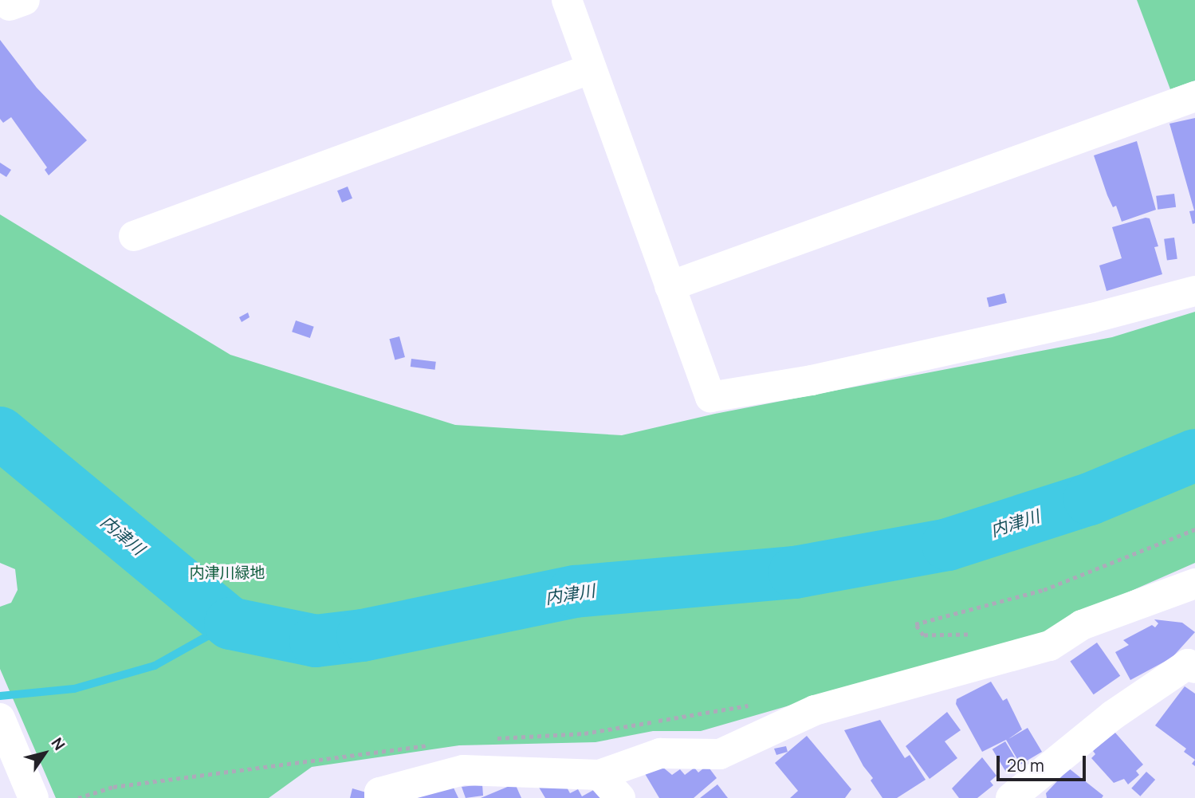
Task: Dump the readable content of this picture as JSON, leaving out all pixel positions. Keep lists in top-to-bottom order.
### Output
{
  "water": ["内津川"],
  "parks": ["内津川緑地"],
  "scale_bar": "20 m",
  "north": "top right"
}
